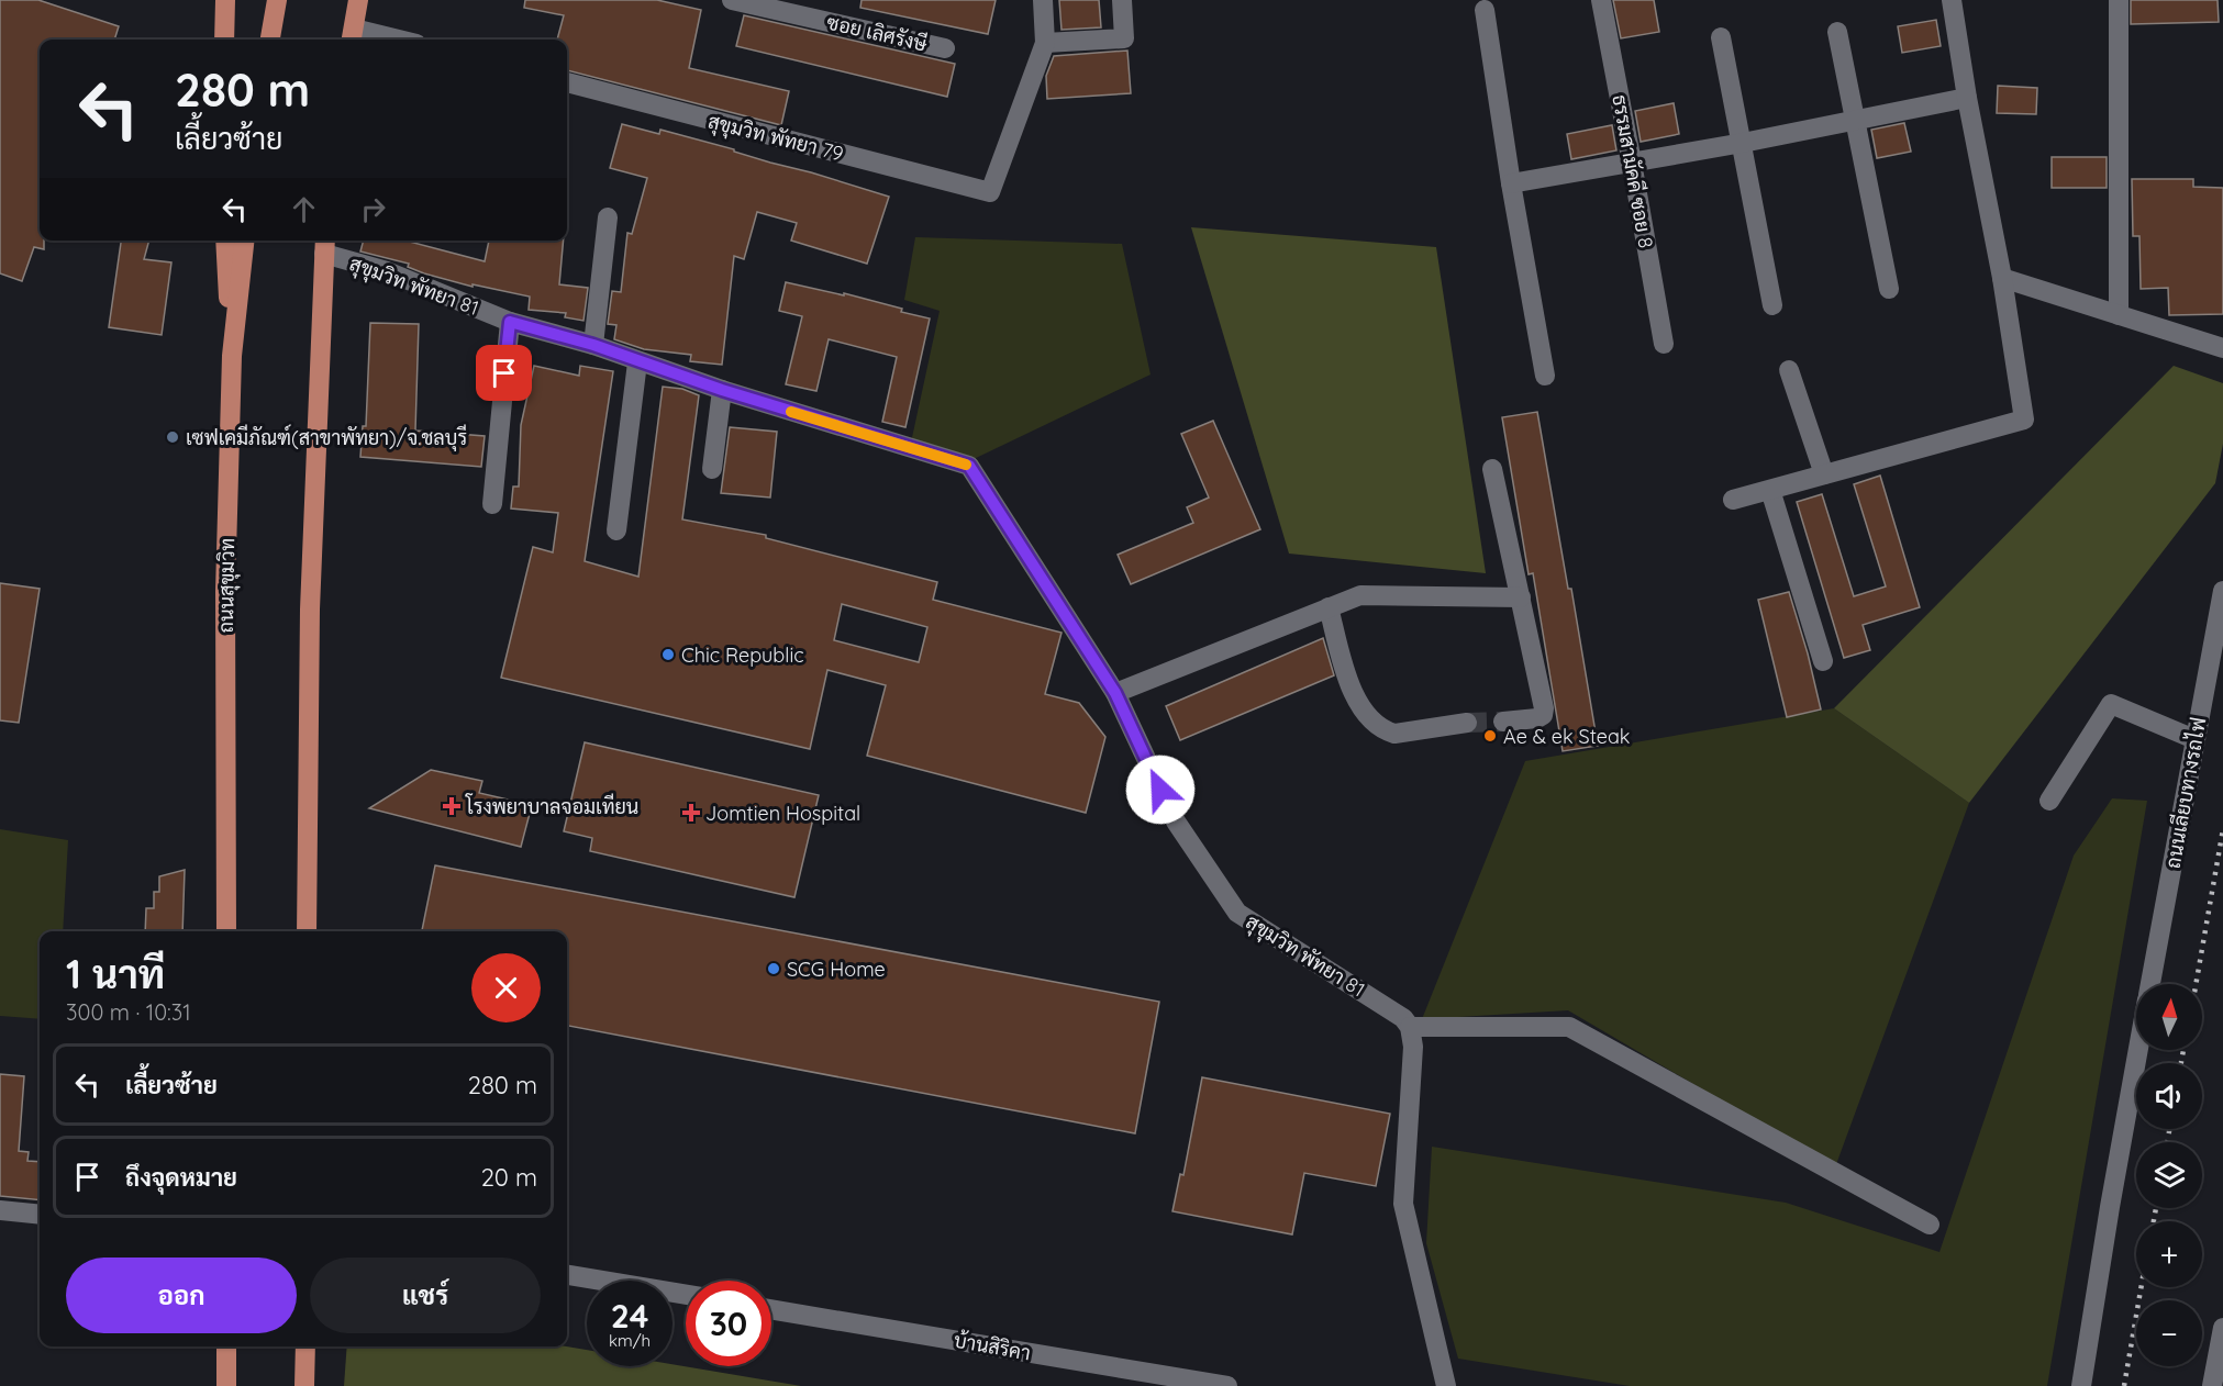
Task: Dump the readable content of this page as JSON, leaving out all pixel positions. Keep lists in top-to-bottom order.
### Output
{
  "streets": {
    "highway": ["ถนนสุขุมวิท"],
    "street": [
      "ซอย เลิศรังษี",
      "สุขุมวิท พัทยา 79",
      "ธรรมสามัคคี ซอย 8",
      "สุขุมวิท พัทยา 81",
      "ถนนเลียบทางรถไฟ",
      "บ้านสิริคา"
    ]
  },
  "places": {
    "other": [
      "เซฟเคมีภัณฑ์(สาขาพัทยา)/จ.ชลบุรี",
      "Chic Republic",
      "Ae & ek Steak",
      "SCG Home"
    ],
    "health": ["โรงพยาบาลจอมเทียน", "Jomtien Hospital"]
  },
  "north": "top",
  "page": {
    "turn": ["280 m", "เลี้ยวซ้าย"],
    "heading": ["1 นาที", "300 m · 10:31"],
    "map_buttons": ["+", "−"],
    "list": [
      {
        "name": "เลี้ยวซ้าย",
        "value": "280 m"
      },
      {
        "name": "ถึงจุดหมาย",
        "value": "20 m"
      }
    ],
    "buttons": ["ออก", "แชร์"],
    "speed": "24 km/h",
    "limit": "30"
  }
}
